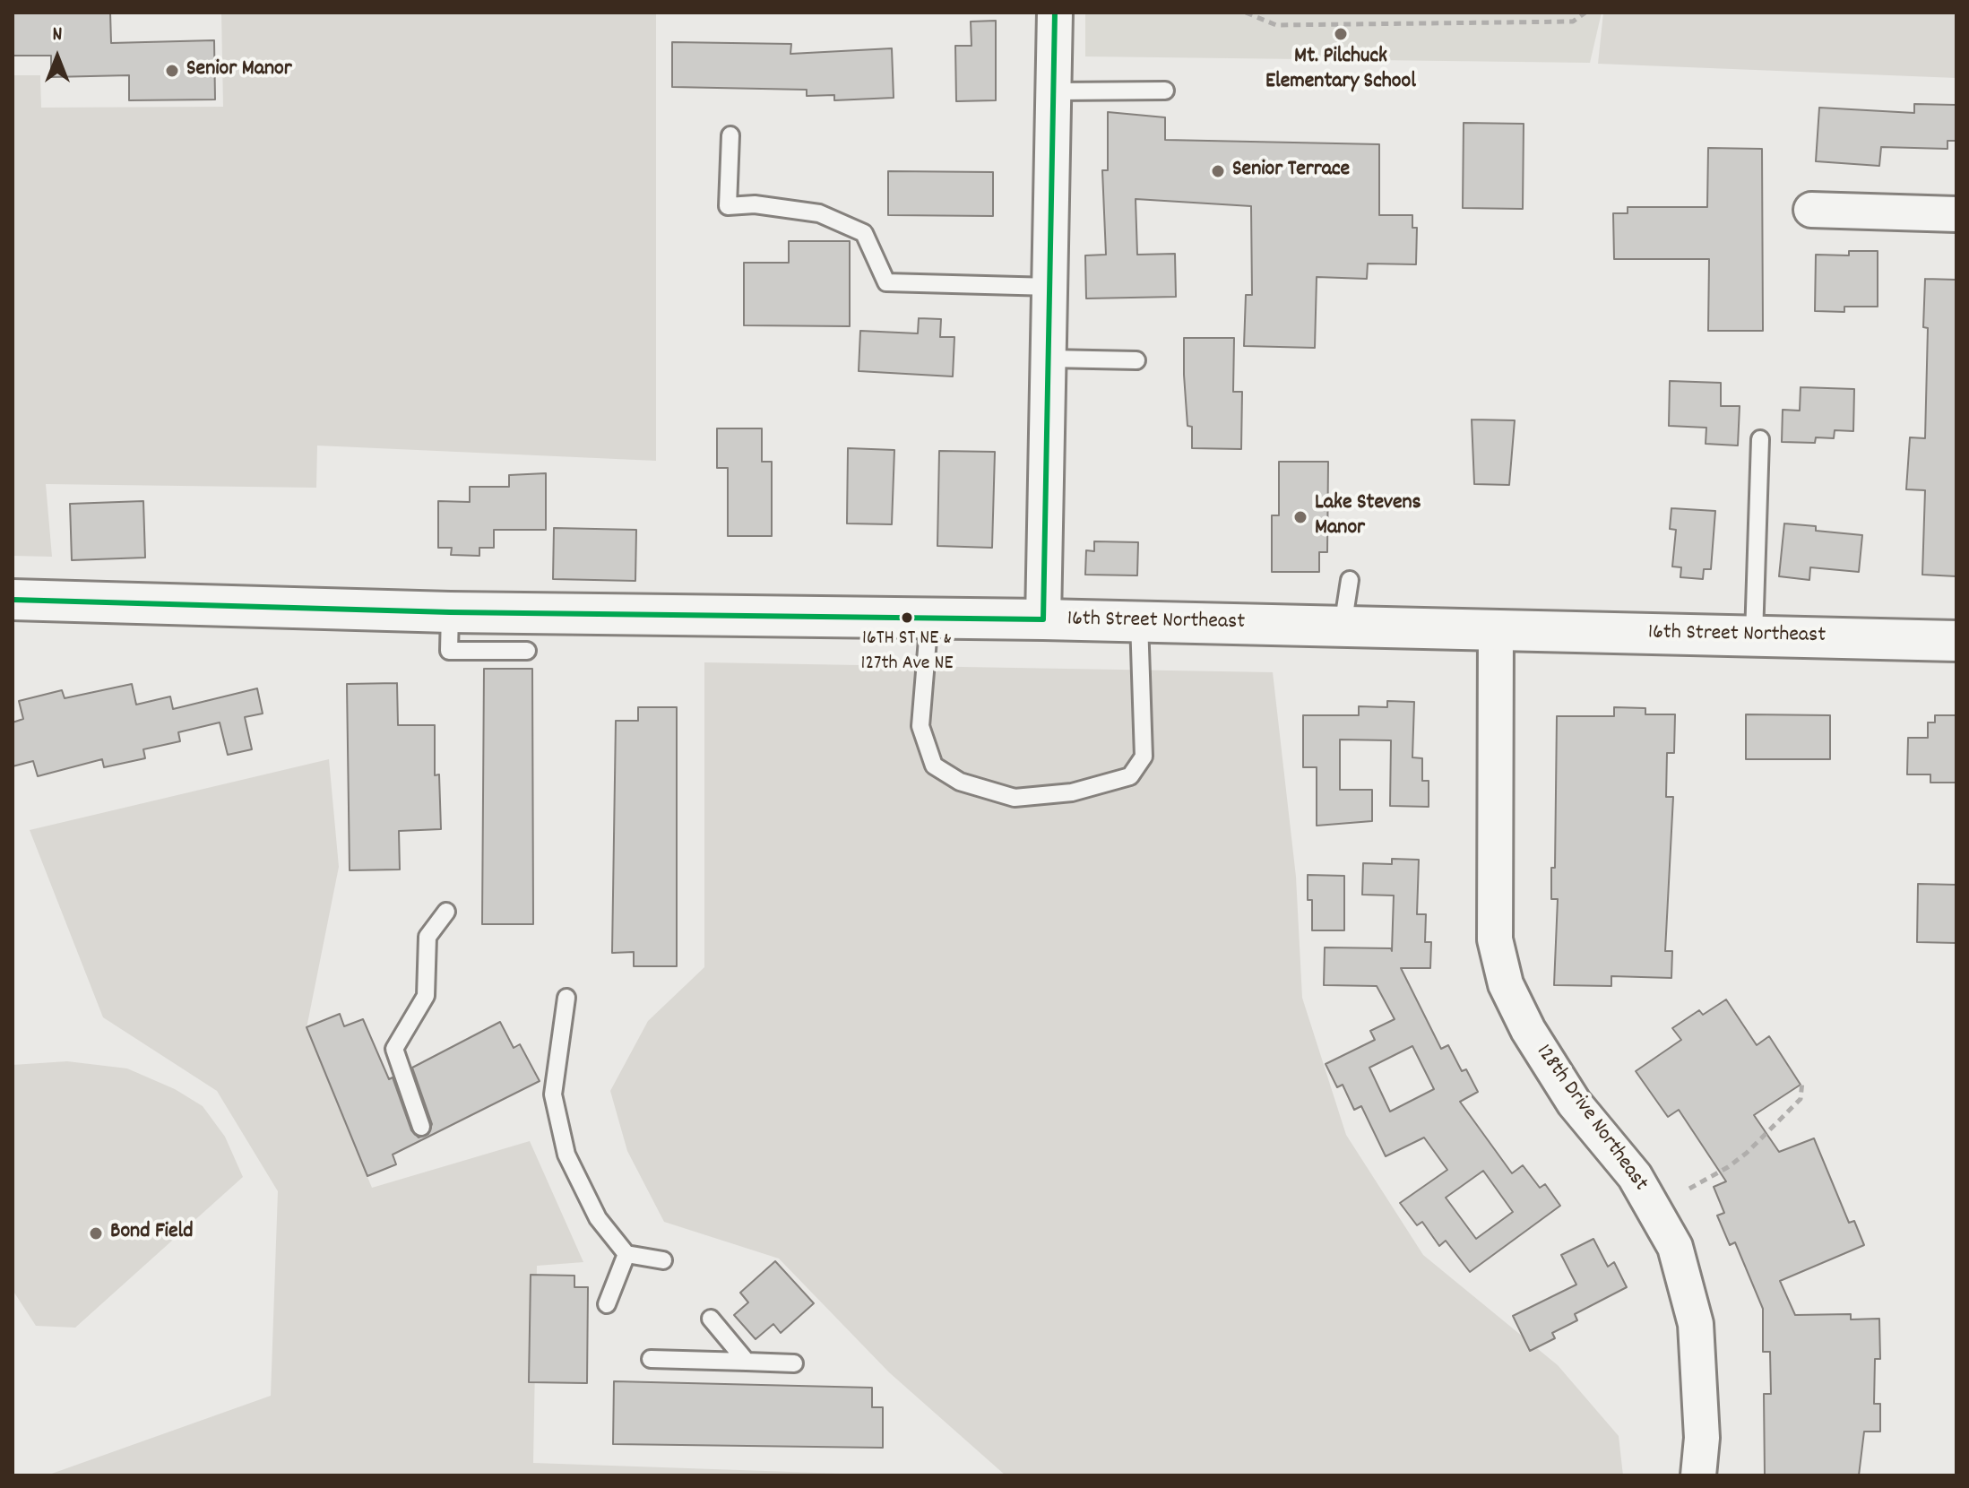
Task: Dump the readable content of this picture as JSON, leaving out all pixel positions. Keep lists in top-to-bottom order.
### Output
{
  "streets": {
    "street": ["16th Street Northeast", "128th Drive Northeast"]
  },
  "crossings": [
    ["16th Street Northeast", "128th Drive Northeast"]
  ],
  "places": [
    "Mt. Pilchuck Elementary School",
    "Senior Manor",
    "Senior Terrace",
    "Lake Stevens Manor",
    "16TH ST NE & 127th Ave NE",
    "Bond Field"
  ],
  "north": "top"
}
